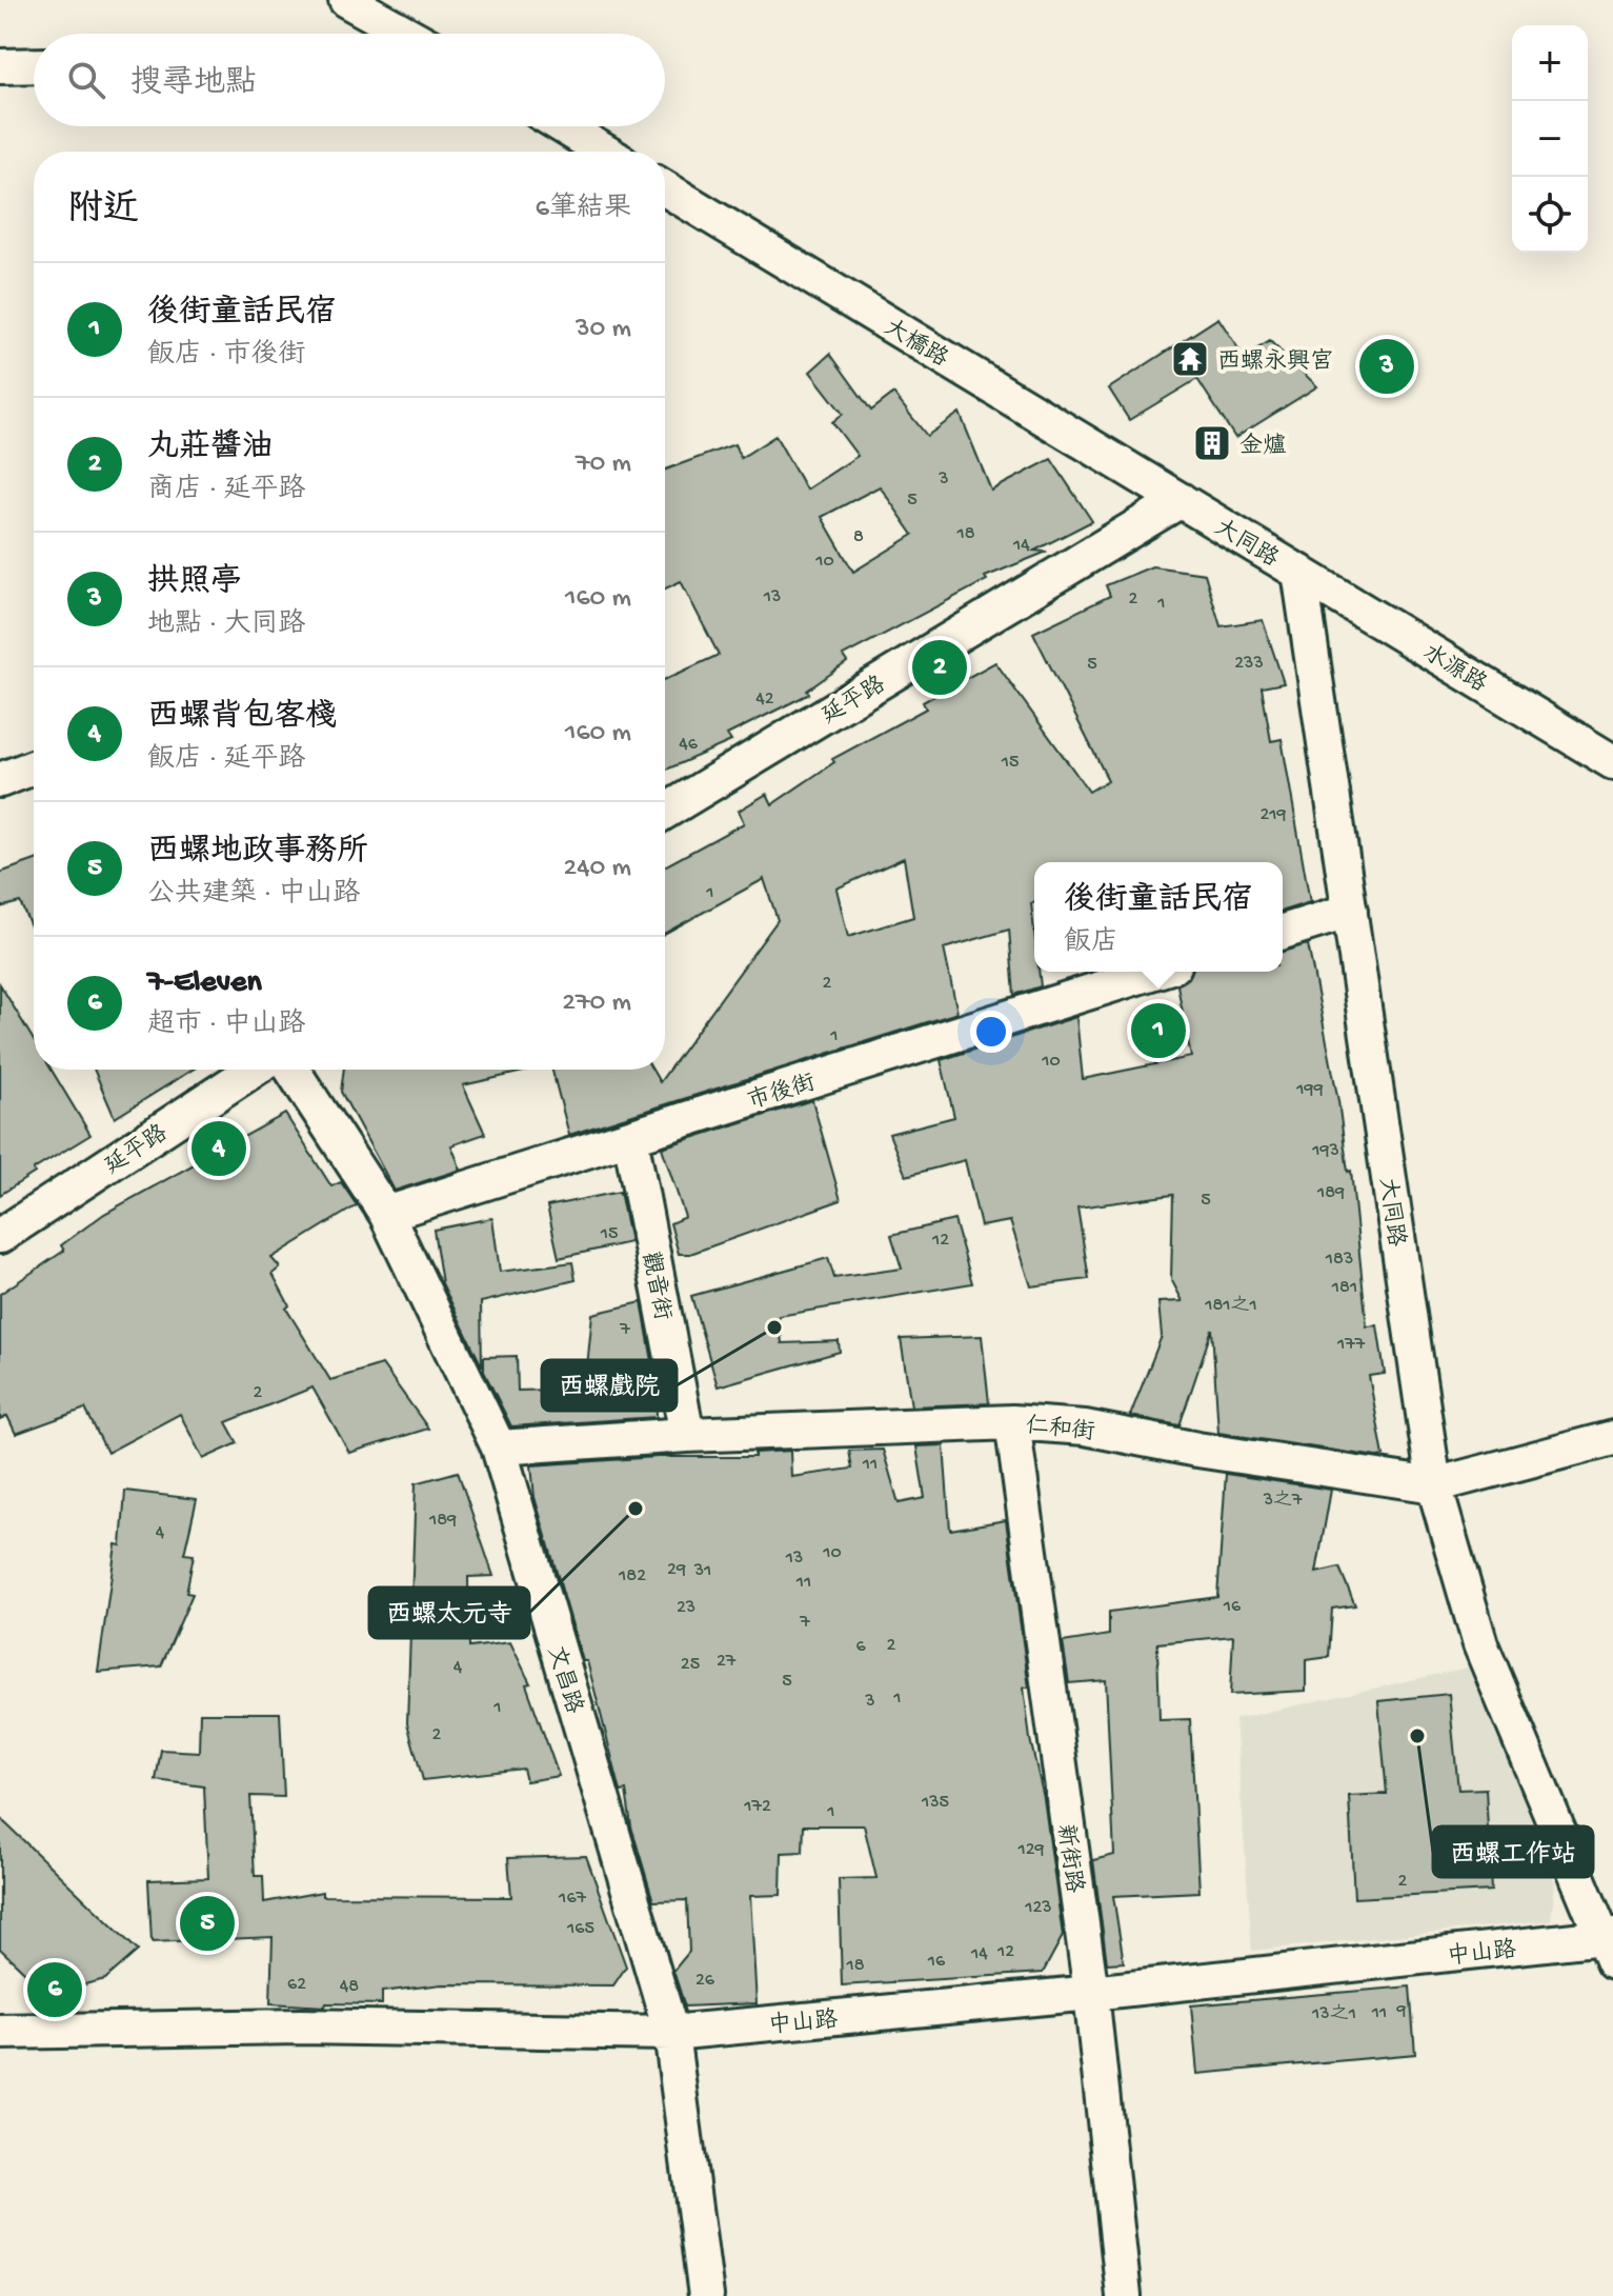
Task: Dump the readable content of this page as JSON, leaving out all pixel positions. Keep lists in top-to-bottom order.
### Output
{
  "streets": {
    "street": [
      "大橋路",
      "大同路",
      "水源路",
      "延平路",
      "市後街",
      "觀音街",
      "仁和街",
      "文昌路",
      "新街路",
      "中山路"
    ]
  },
  "crossings": [
    ["大橋路", "大同路"],
    ["大橋路", "延平路"],
    ["大同路", "水源路"],
    ["大同路", "延平路"],
    ["大同路", "仁和街"],
    ["大同路", "中山路"],
    ["市後街", "觀音街"],
    ["市後街", "文昌路"],
    ["觀音街", "仁和街"],
    ["仁和街", "文昌路"],
    ["仁和街", "新街路"],
    ["文昌路", "中山路"],
    ["新街路", "中山路"]
  ],
  "places": {
    "temple": ["西螺永興宮"],
    "building": ["金爐"],
    "other": ["西螺戲院", "西螺太元寺", "西螺工作站"]
  },
  "house_numbers": [
    "3",
    "5",
    "18",
    "8",
    "14",
    "10",
    "13",
    "2",
    "1",
    "233",
    "5",
    "42",
    "46",
    "15",
    "219",
    "1",
    "2",
    "1",
    "10",
    "199",
    "193",
    "189",
    "5",
    "15",
    "12",
    "183",
    "181",
    "181之1",
    "7",
    "177",
    "2",
    "11",
    "3之7",
    "189",
    "4",
    "10",
    "13",
    "29",
    "31",
    "182",
    "11",
    "16",
    "23",
    "7",
    "2",
    "6",
    "27",
    "25",
    "4",
    "5",
    "1",
    "3",
    "1",
    "2",
    "135",
    "172",
    "1",
    "129",
    "2",
    "167",
    "123",
    "165",
    "12",
    "14",
    "16",
    "18",
    "26",
    "62",
    "48",
    "9",
    "11",
    "13之1"
  ],
  "page": {
    "map_buttons": ["+", "−"],
    "search": "搜尋地點",
    "heading": ["附近", "6筆結果"],
    "list": [
      {
        "mark": "1",
        "name": "後街童話民宿",
        "note": "飯店 · 市後街",
        "value": "30 m"
      },
      {
        "mark": "2",
        "name": "丸莊醬油",
        "note": "商店 · 延平路",
        "value": "70 m"
      },
      {
        "mark": "3",
        "name": "拱照亭",
        "note": "地點 · 大同路",
        "value": "160 m"
      },
      {
        "mark": "4",
        "name": "西螺背包客棧",
        "note": "飯店 · 延平路",
        "value": "160 m"
      },
      {
        "mark": "5",
        "name": "西螺地政事務所",
        "note": "公共建築 · 中山路",
        "value": "240 m"
      },
      {
        "mark": "6",
        "name": "7-Eleven",
        "note": "超市 · 中山路",
        "value": "270 m"
      }
    ],
    "pins": [
      "3",
      "2",
      "1",
      "4",
      "5",
      "6"
    ],
    "popup": ["後街童話民宿", "飯店"]
  }
}
